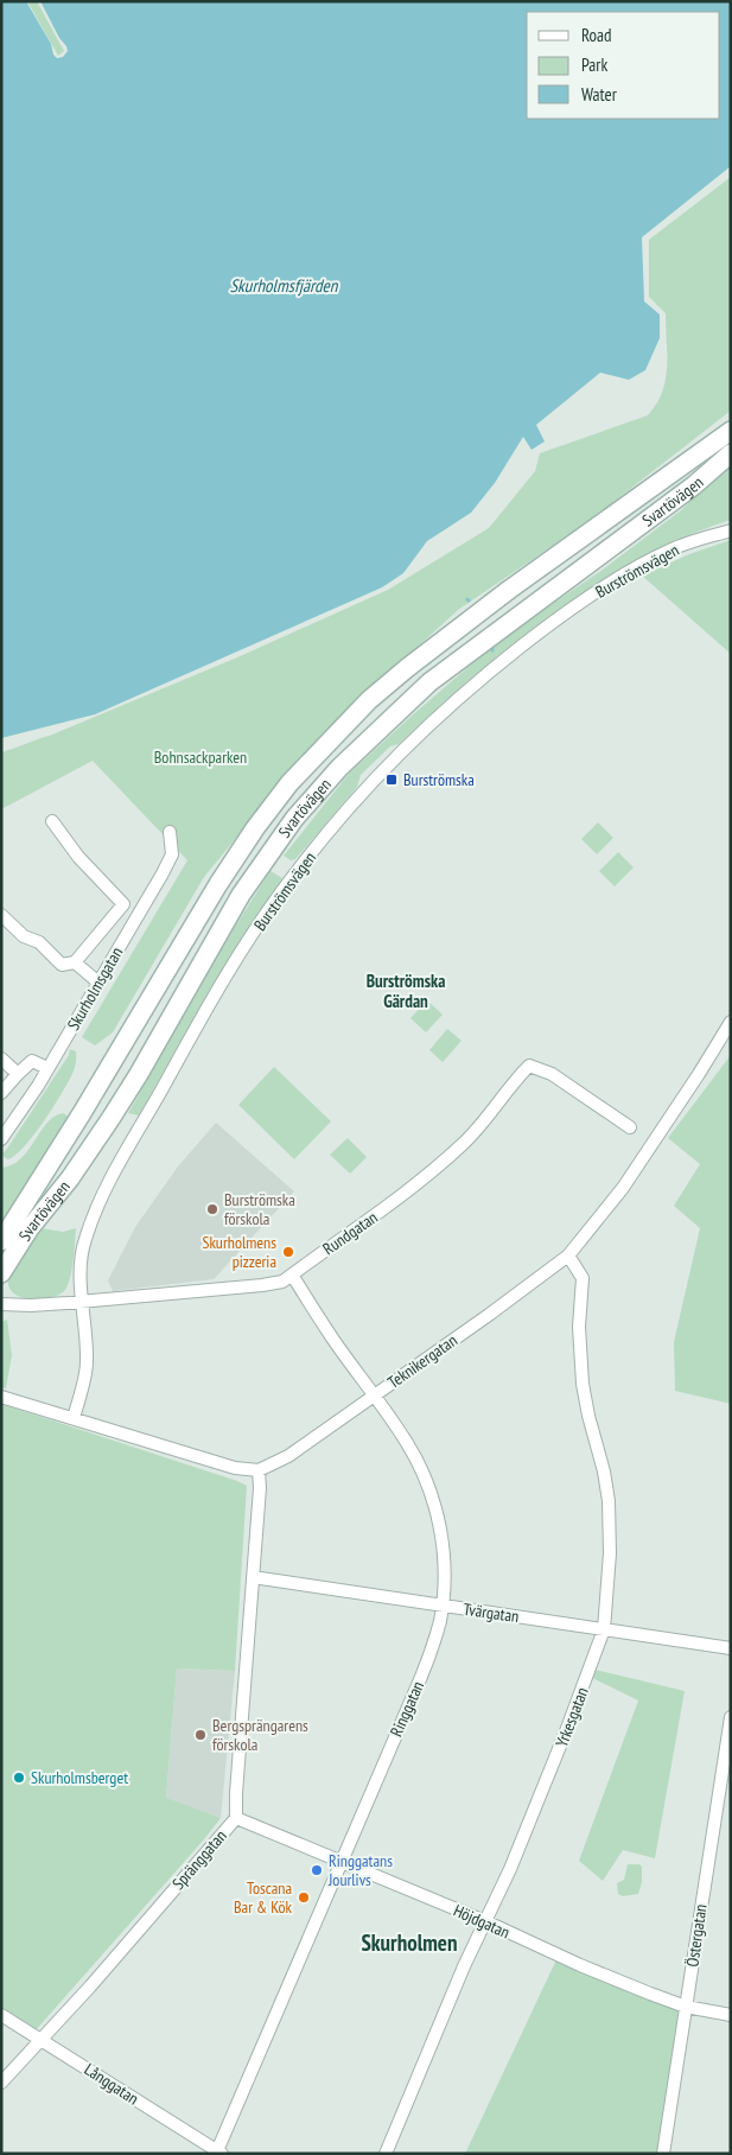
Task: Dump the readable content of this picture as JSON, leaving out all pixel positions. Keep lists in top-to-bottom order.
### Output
{
  "streets": {
    "main road": ["Svartövägen"],
    "street": [
      "Burströmsvägen",
      "Skurholmsgatan",
      "Rundgatan",
      "Teknikergatan",
      "Tvärgatan",
      "Ringgatan",
      "Yrkesgatan",
      "Spränggatan",
      "Höjdgatan",
      "Östergatan",
      "Långgatan"
    ]
  },
  "crossings": [
    ["Burströmsvägen", "Rundgatan"],
    ["Rundgatan", "Ringgatan"],
    ["Teknikergatan", "Ringgatan"],
    ["Teknikergatan", "Yrkesgatan"],
    ["Teknikergatan", "Spränggatan"],
    ["Tvärgatan", "Ringgatan"],
    ["Tvärgatan", "Yrkesgatan"],
    ["Tvärgatan", "Spränggatan"],
    ["Ringgatan", "Höjdgatan"],
    ["Ringgatan", "Långgatan"],
    ["Yrkesgatan", "Höjdgatan"],
    ["Spränggatan", "Höjdgatan"],
    ["Spränggatan", "Långgatan"],
    ["Höjdgatan", "Östergatan"]
  ],
  "districts": ["Burströmska Gärdan", "Skurholmen"],
  "water": ["Skurholmsfjärden"],
  "parks": ["Bohnsackparken"],
  "places": {
    "transit": ["Burströmska"],
    "other": [
      "Burströmska förskola",
      "Skurholmens pizzeria",
      "Bergsprängarens förskola",
      "Skurholmsberget",
      "Ringgatans Jourlivs",
      "Toscana Bar & Kök"
    ]
  },
  "legend": ["Road", "Park", "Water"]
}
